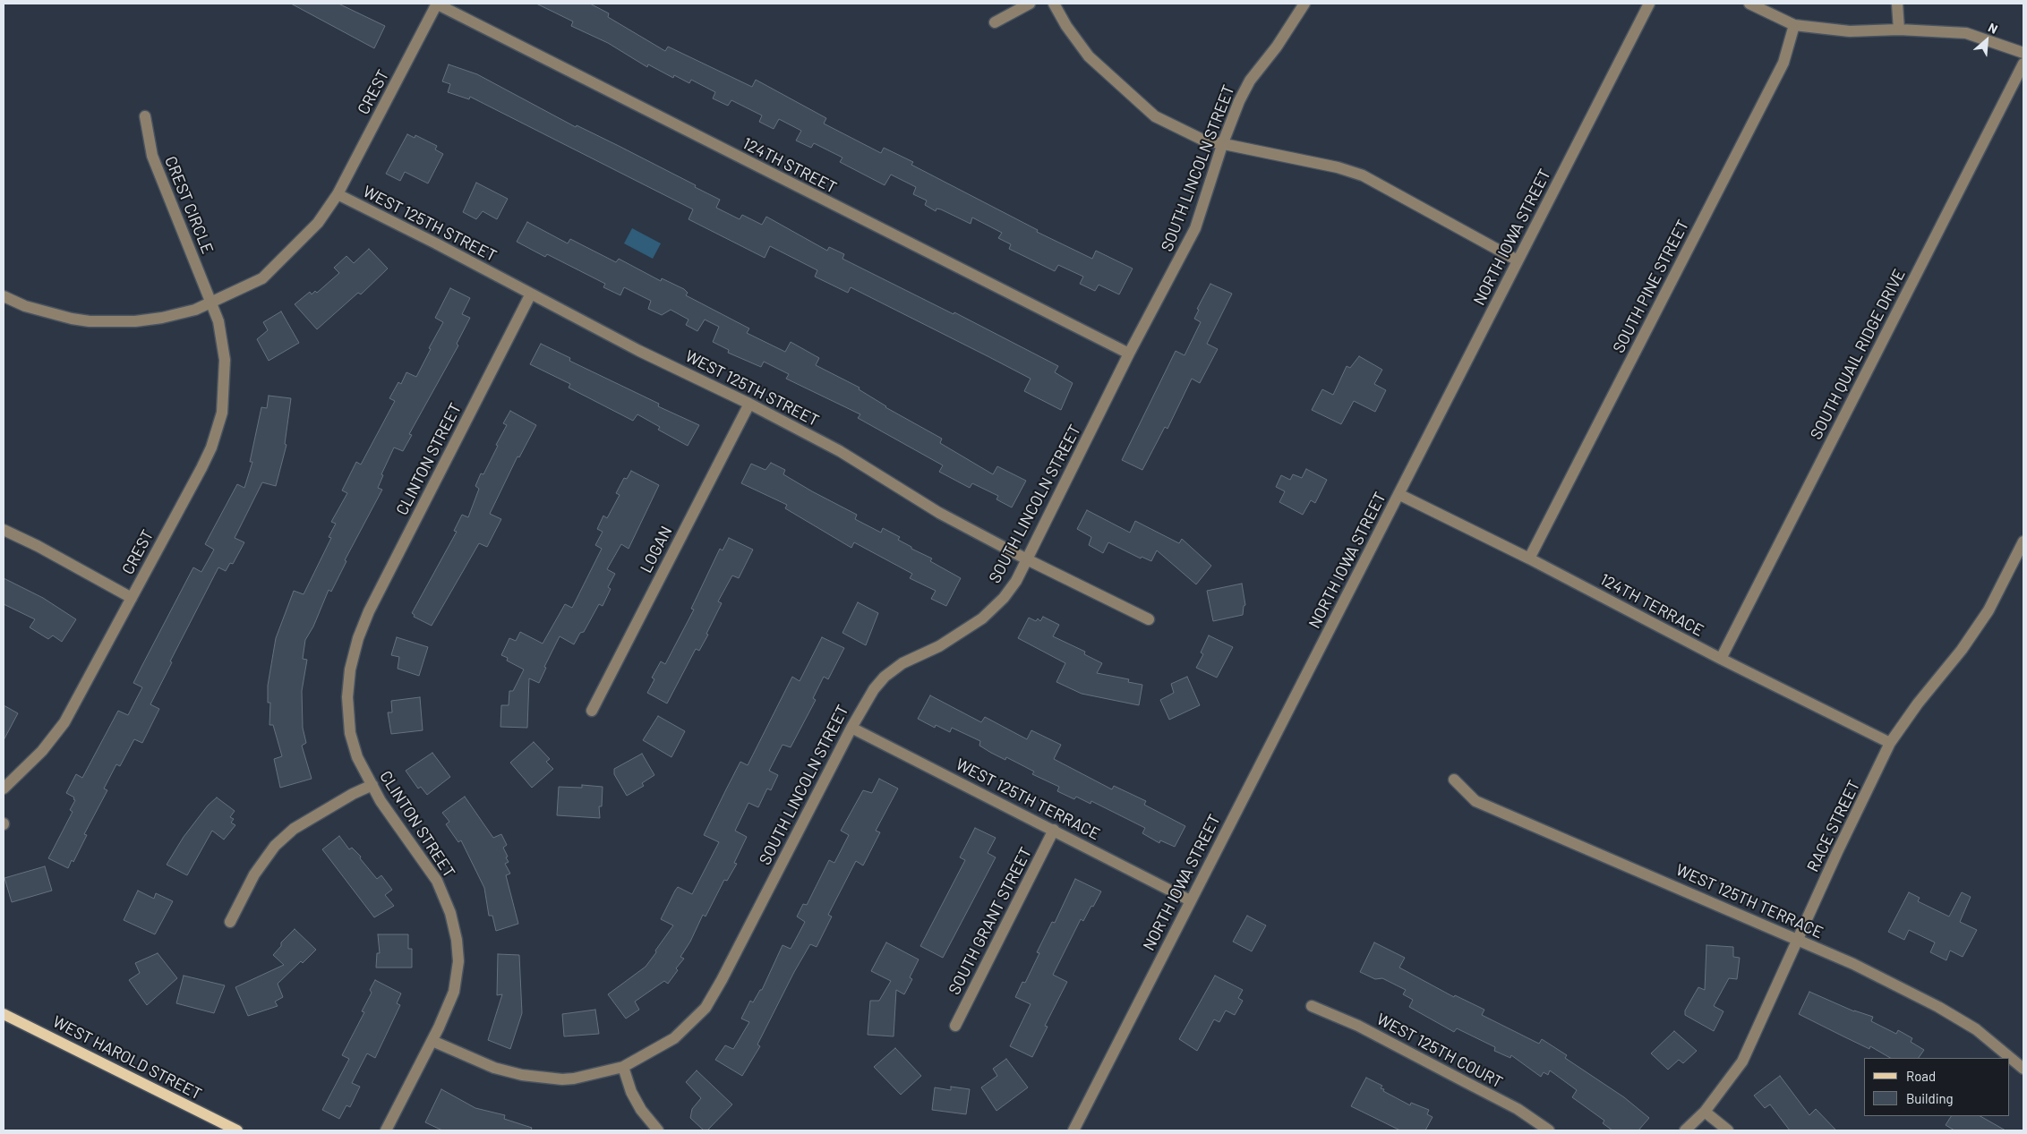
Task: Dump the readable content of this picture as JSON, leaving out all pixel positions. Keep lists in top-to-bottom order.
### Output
{
  "streets": {
    "main road": ["WEST HAROLD STREET"],
    "street": [
      "CREST",
      "124TH STREET",
      "SOUTH LINCOLN STREET",
      "CREST CIRCLE",
      "WEST 125TH STREET",
      "NORTH IOWA STREET",
      "SOUTH PINE STREET",
      "SOUTH QUAIL RIDGE DRIVE",
      "CLINTON STREET",
      "LOGAN",
      "124TH TERRACE",
      "WEST 125TH TERRACE",
      "RACE STREET",
      "SOUTH GRANT STREET",
      "WEST 125TH COURT"
    ]
  },
  "crossings": [
    ["CREST", "124TH STREET"],
    ["CREST", "CREST CIRCLE"],
    ["CREST", "WEST 125TH STREET"],
    ["124TH STREET", "SOUTH LINCOLN STREET"],
    ["SOUTH LINCOLN STREET", "WEST 125TH STREET"],
    ["SOUTH LINCOLN STREET", "CLINTON STREET"],
    ["SOUTH LINCOLN STREET", "WEST 125TH TERRACE"],
    ["WEST 125TH STREET", "CLINTON STREET"],
    ["WEST 125TH STREET", "LOGAN"],
    ["NORTH IOWA STREET", "124TH TERRACE"],
    ["NORTH IOWA STREET", "WEST 125TH TERRACE"],
    ["SOUTH PINE STREET", "124TH TERRACE"],
    ["SOUTH QUAIL RIDGE DRIVE", "124TH TERRACE"],
    ["124TH TERRACE", "RACE STREET"],
    ["WEST 125TH TERRACE", "RACE STREET"],
    ["WEST 125TH TERRACE", "SOUTH GRANT STREET"]
  ],
  "legend": ["Road", "Building"],
  "north": "top right"
}
